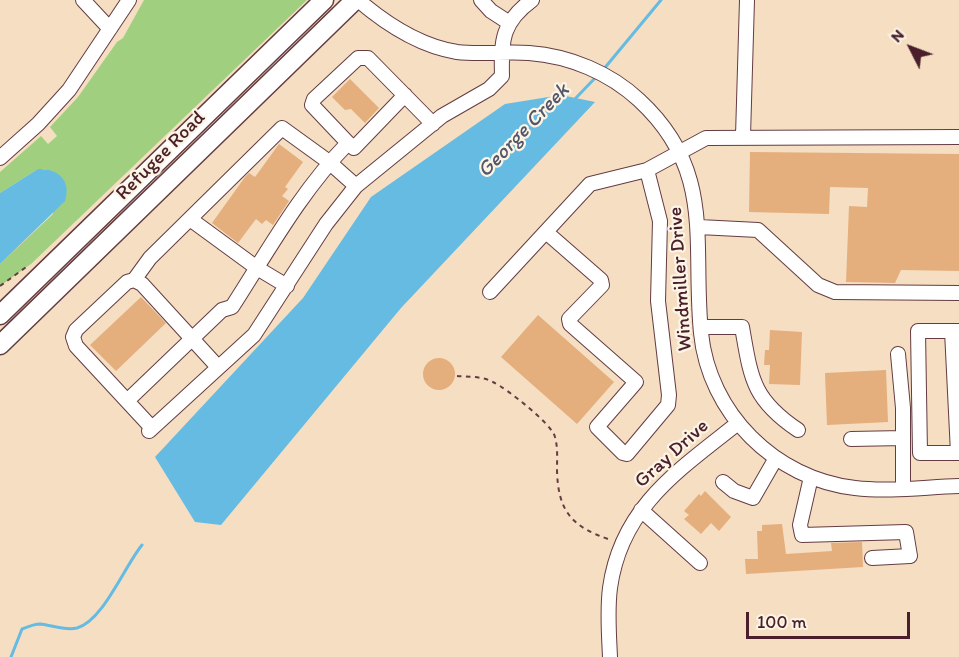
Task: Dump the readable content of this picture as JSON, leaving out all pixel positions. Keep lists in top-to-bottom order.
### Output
{
  "streets": {
    "main road": ["Refugee Road"],
    "street": ["Windmiller Drive", "Gray Drive"]
  },
  "crossings": [
    ["Refugee Road", "Windmiller Drive"],
    ["Windmiller Drive", "Gray Drive"]
  ],
  "water": ["George Creek"],
  "scale_bar": "100 m",
  "north": "top left"
}
